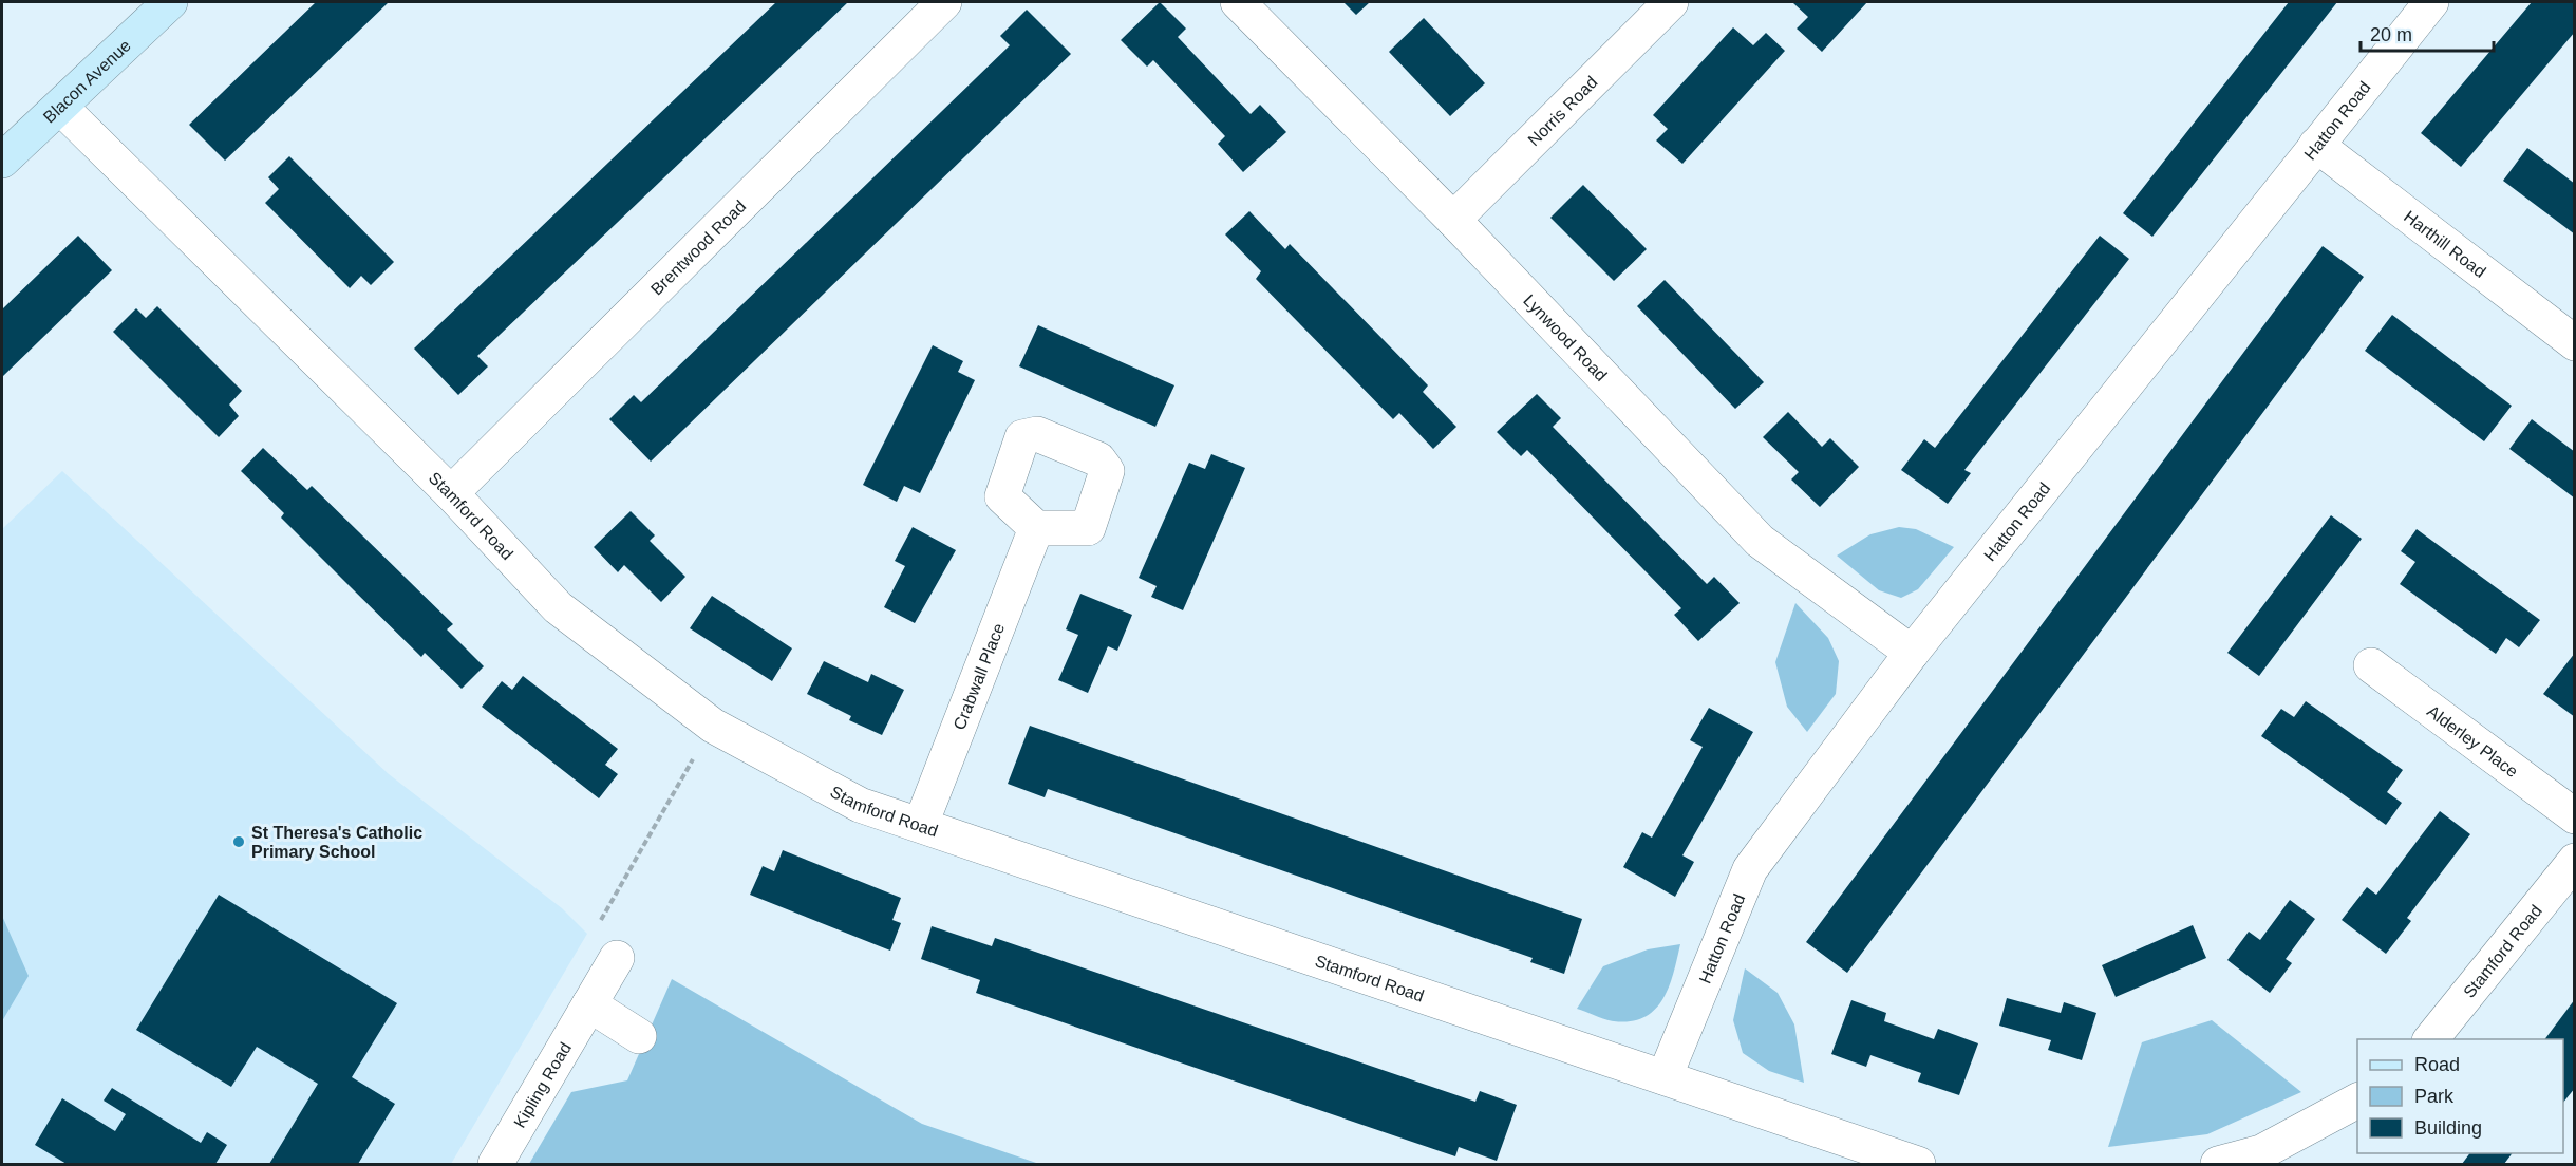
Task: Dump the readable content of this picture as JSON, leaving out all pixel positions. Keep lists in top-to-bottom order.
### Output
{
  "streets": {
    "street": [
      "Blacon Avenue",
      "Norris Road",
      "Hatton Road",
      "Harthill Road",
      "Brentwood Road",
      "Lynwood Road",
      "Stamford Road",
      "Crabwall Place",
      "Alderley Place",
      "Kipling Road"
    ]
  },
  "crossings": [
    ["Blacon Avenue", "Stamford Road"],
    ["Norris Road", "Lynwood Road"],
    ["Hatton Road", "Harthill Road"],
    ["Hatton Road", "Lynwood Road"],
    ["Hatton Road", "Stamford Road"],
    ["Brentwood Road", "Stamford Road"],
    ["Stamford Road", "Crabwall Place"]
  ],
  "places": ["St Theresa's Catholic Primary School"],
  "legend": ["Road", "Park", "Building"],
  "scale_bar": "20 m"
}
